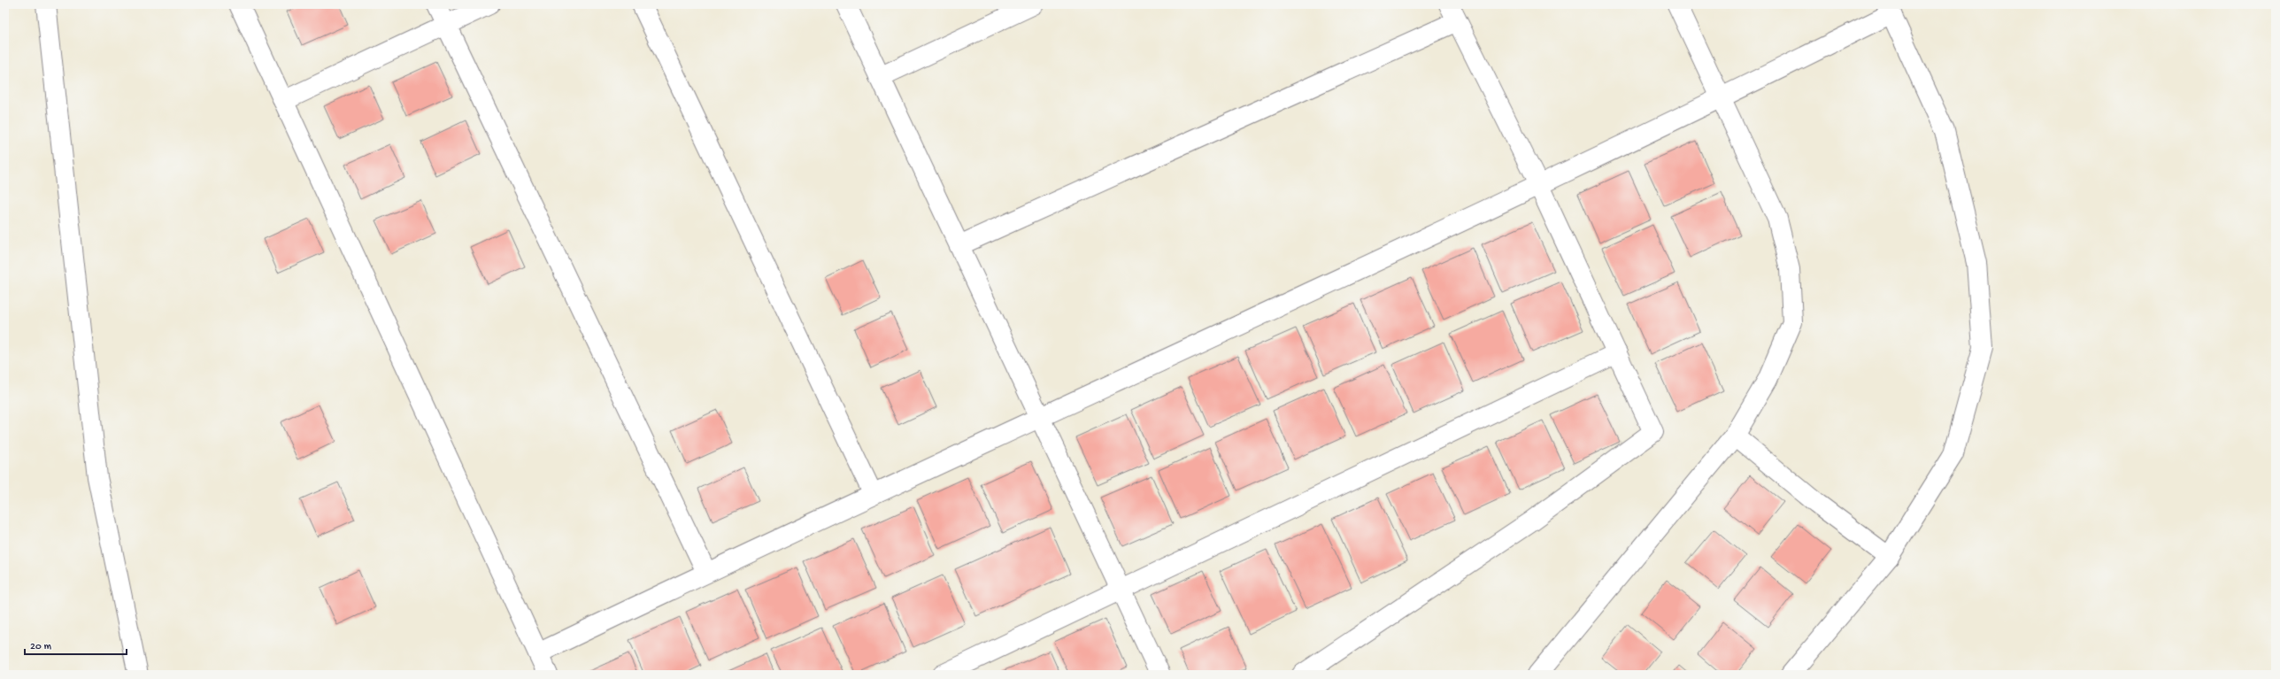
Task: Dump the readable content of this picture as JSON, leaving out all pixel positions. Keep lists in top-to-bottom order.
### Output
{
  "scale_bar": "20 m"
}
